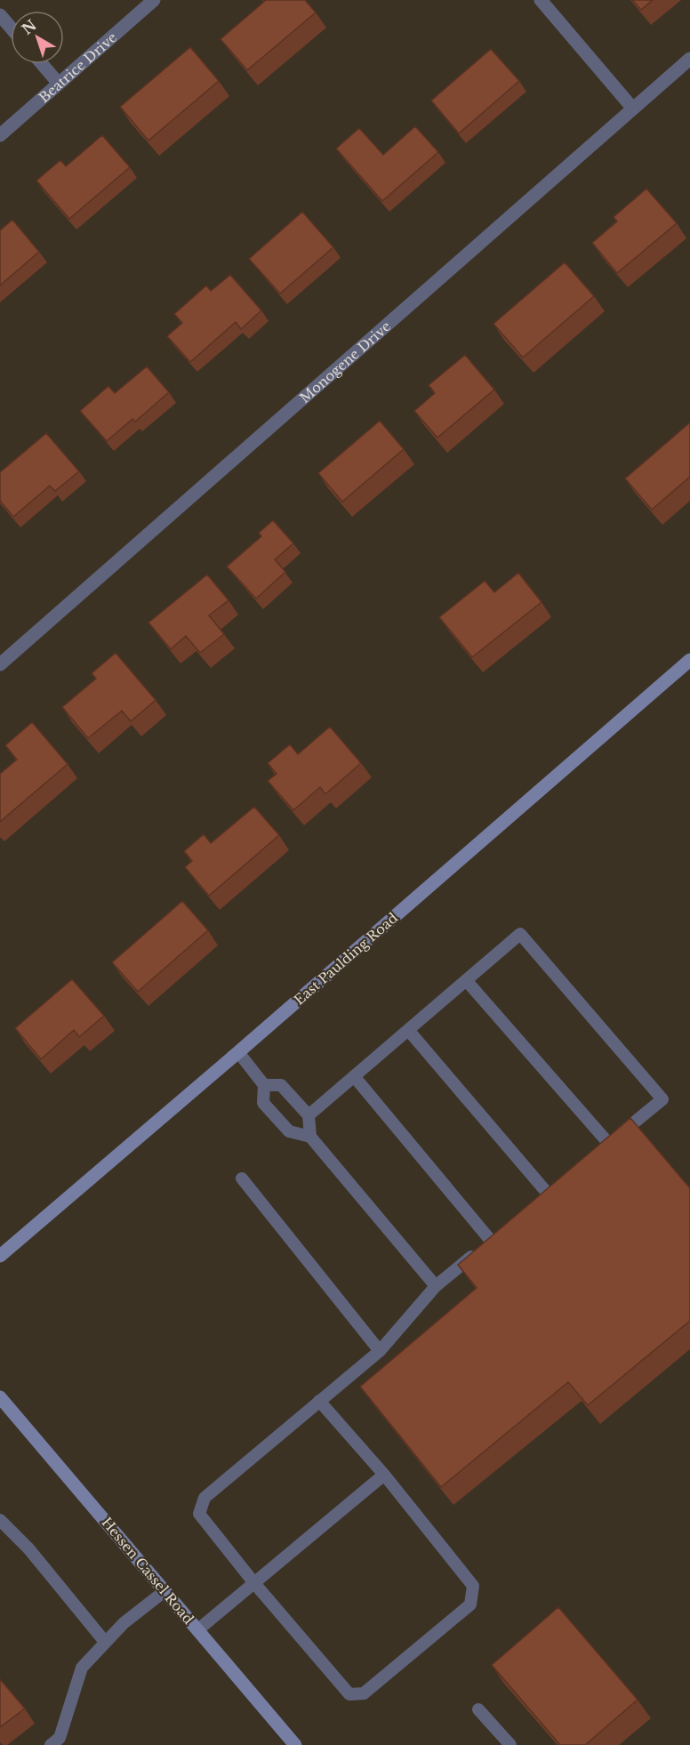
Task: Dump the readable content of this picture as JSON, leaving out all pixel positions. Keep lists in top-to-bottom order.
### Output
{
  "streets": {
    "main road": ["East Paulding Road", "Hessen Cassel Road"],
    "street": ["Beatrice Drive", "Monogene Drive"]
  },
  "north": "top left"
}
